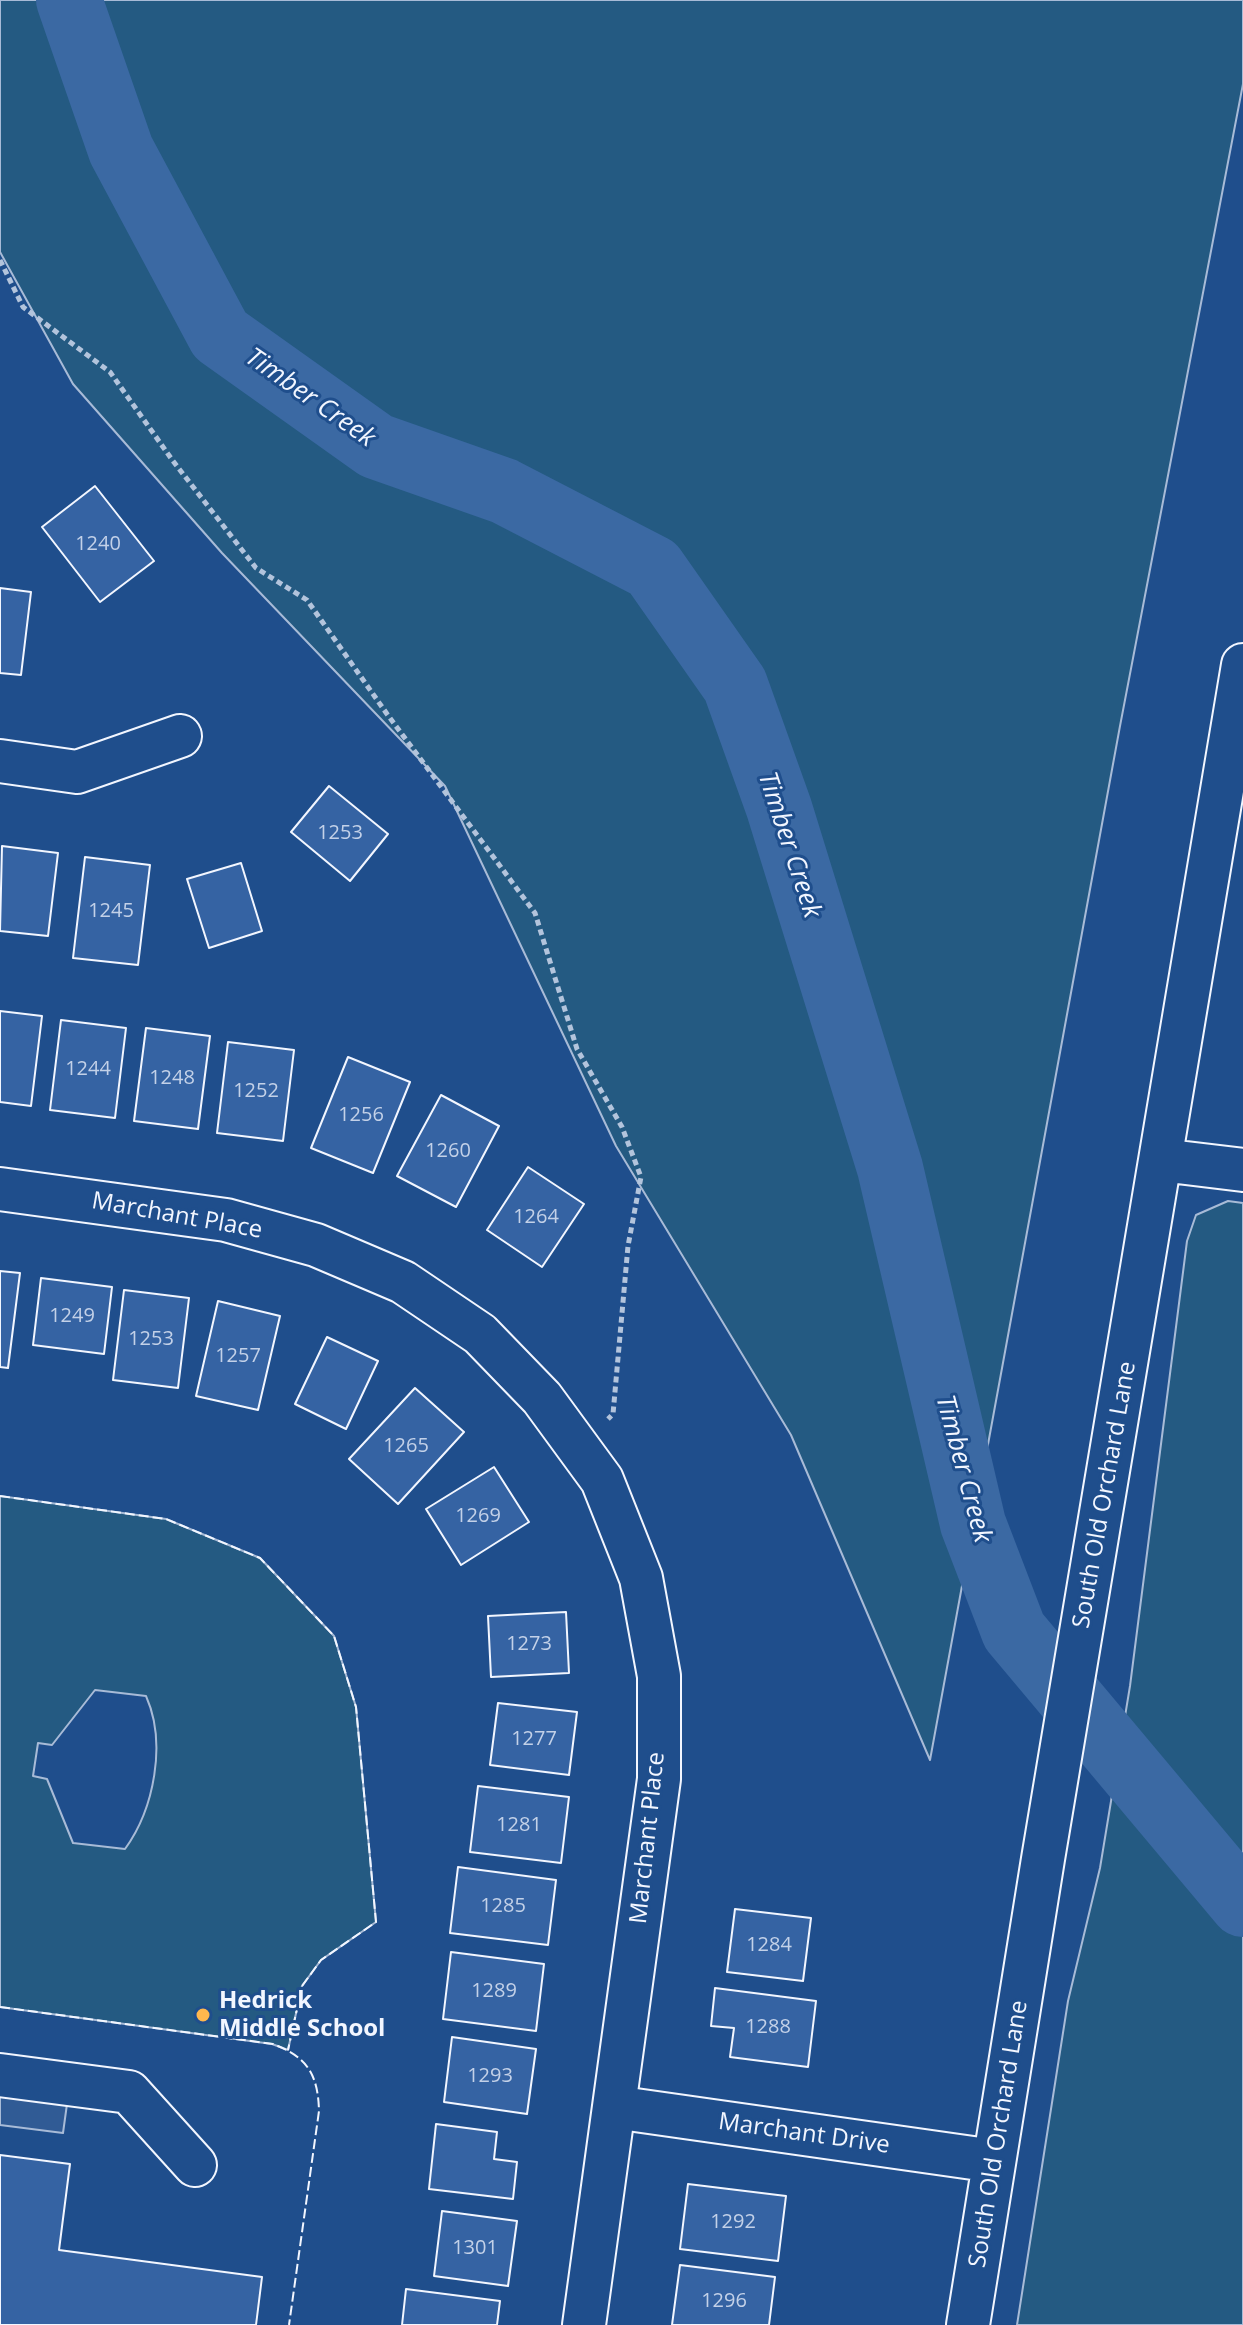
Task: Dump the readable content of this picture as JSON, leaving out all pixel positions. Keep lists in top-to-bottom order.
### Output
{
  "streets": {
    "street": ["Marchant Place", "South Old Orchard Lane", "Marchant Drive"]
  },
  "crossings": [
    ["Marchant Place", "Marchant Drive"],
    ["South Old Orchard Lane", "Marchant Drive"]
  ],
  "water": ["Timber Creek"],
  "places": ["Hedrick Middle School"],
  "house_numbers": [
    "1240",
    "1253",
    "1245",
    "1244",
    "1248",
    "1252",
    "1256",
    "1260",
    "1264",
    "1249",
    "1253",
    "1257",
    "1265",
    "1269",
    "1273",
    "1277",
    "1281",
    "1285",
    "1284",
    "1289",
    "1288",
    "1293",
    "1292",
    "1301",
    "1296"
  ]
}
